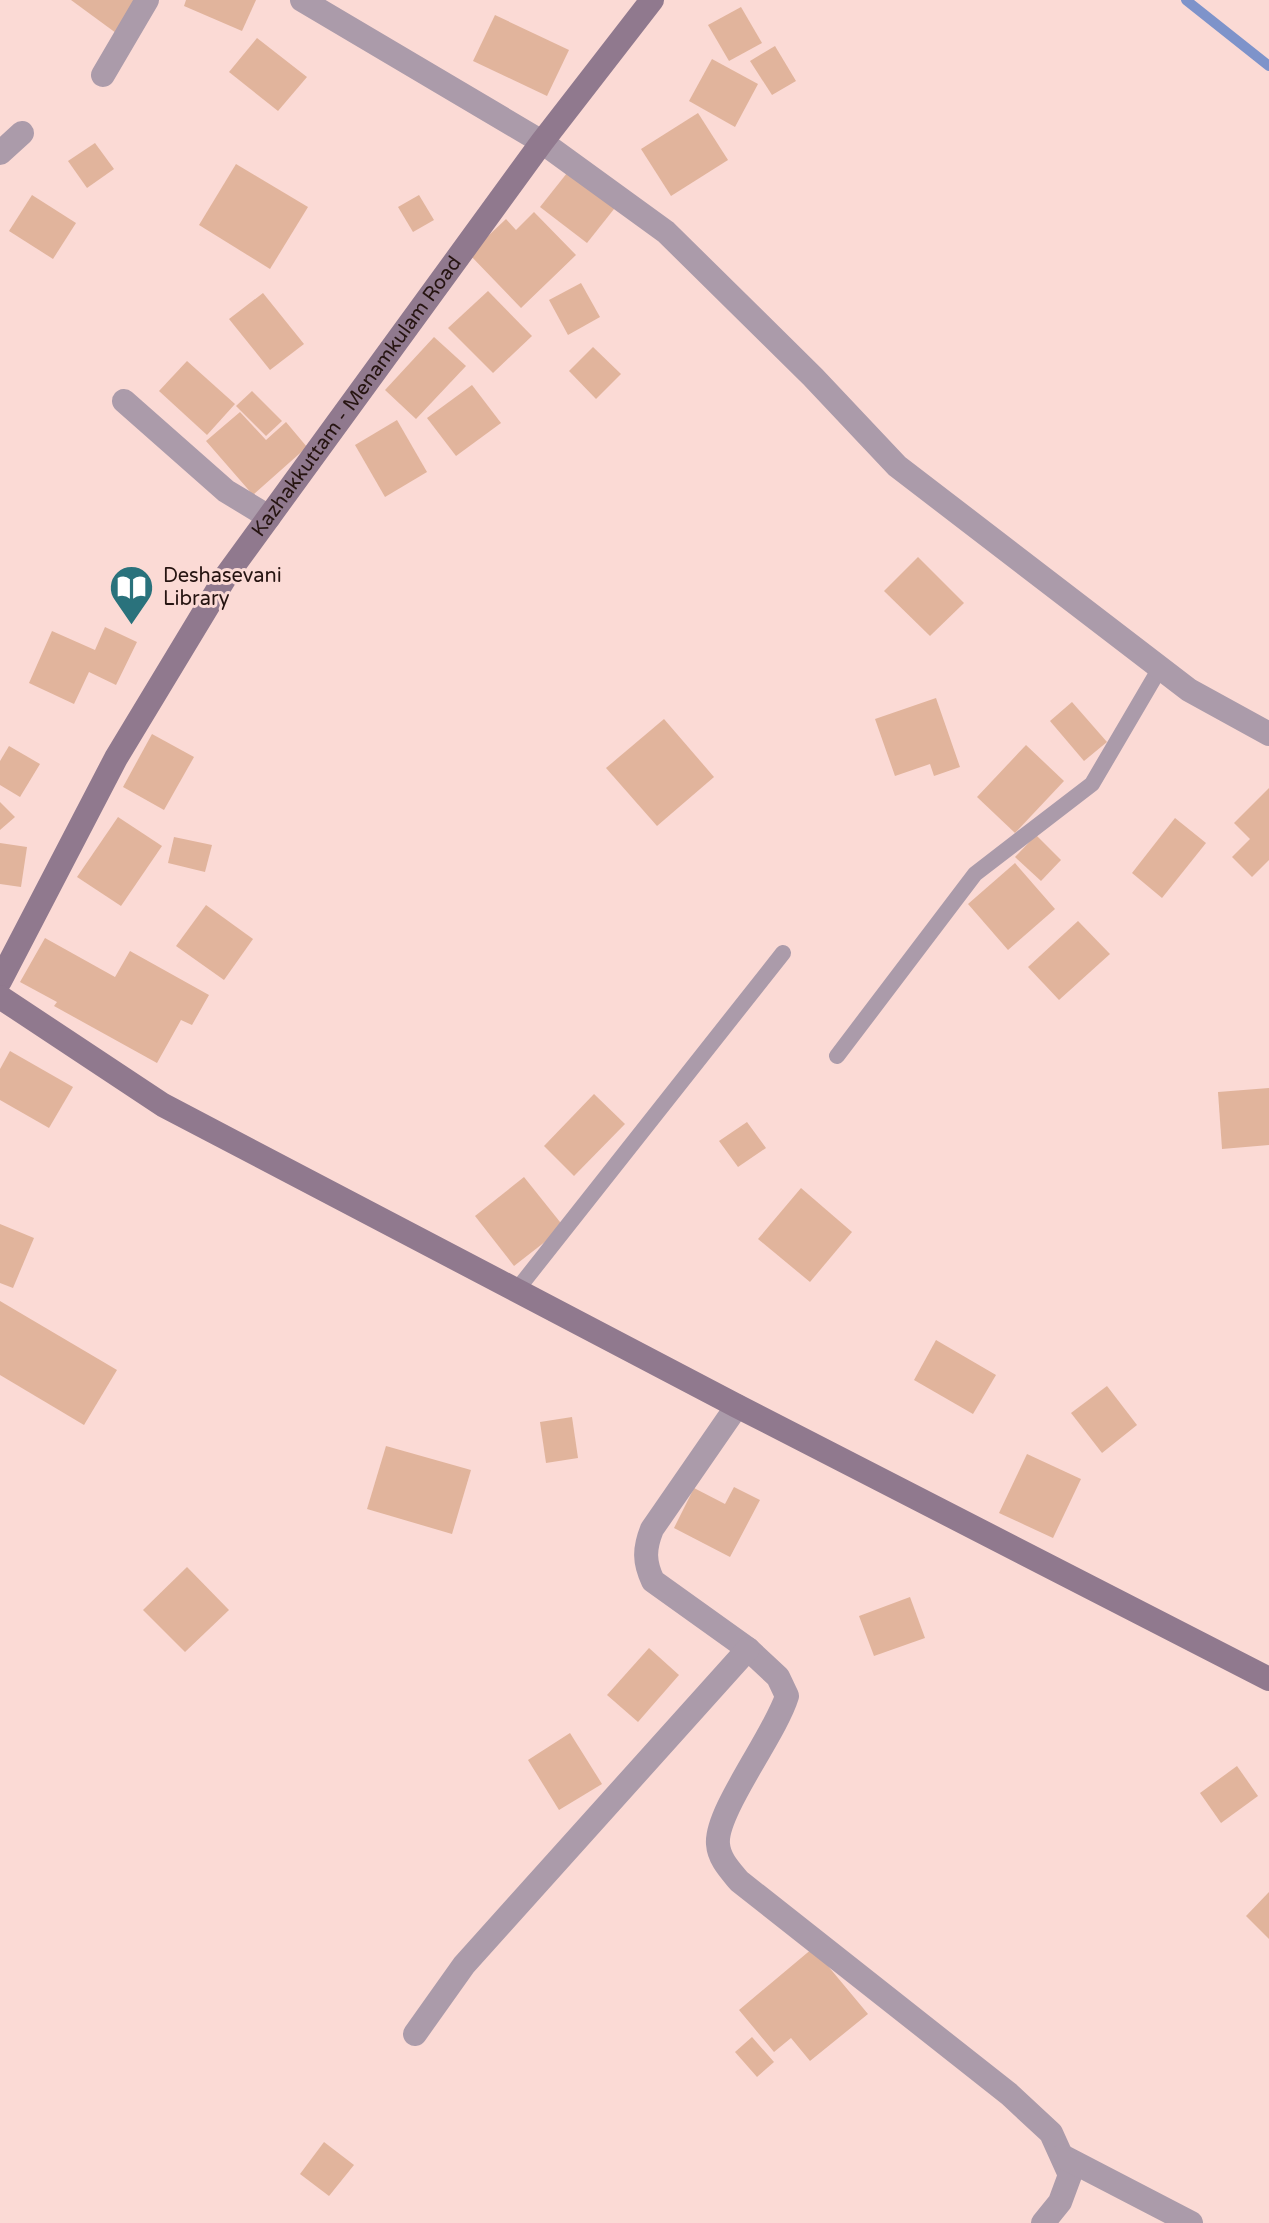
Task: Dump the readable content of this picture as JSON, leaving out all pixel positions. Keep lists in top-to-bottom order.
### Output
{
  "streets": {
    "street": ["Kazhakkuttam - Menamkulam Road"]
  },
  "places": {
    "library": ["Deshasevani Library"]
  }
}
